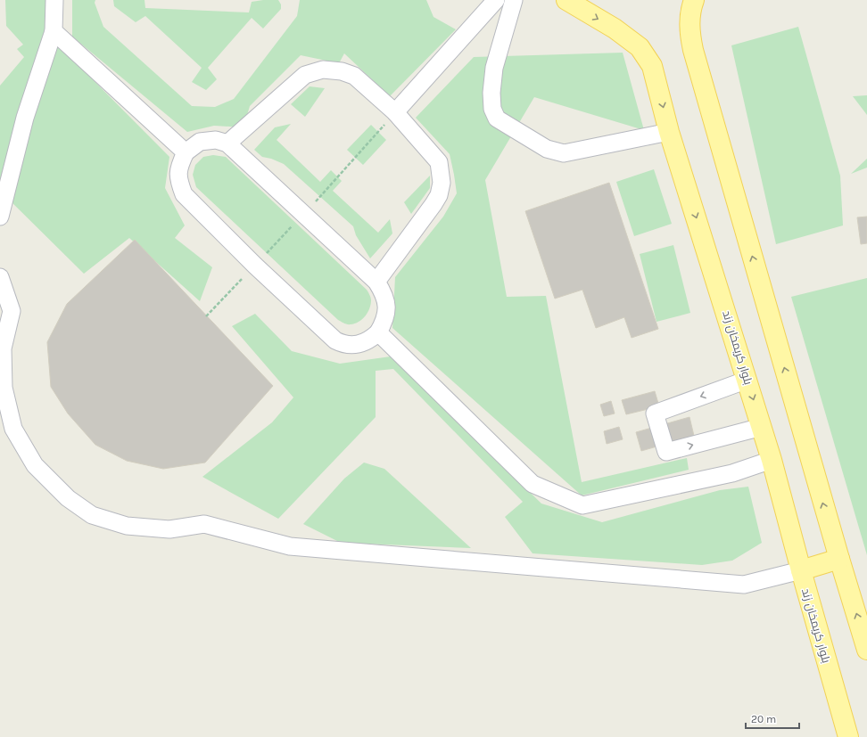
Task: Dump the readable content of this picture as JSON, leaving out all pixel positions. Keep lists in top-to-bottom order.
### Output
{
  "streets": {
    "main road": ["بلوار کریمخان زند"]
  },
  "scale_bar": "20 m"
}
